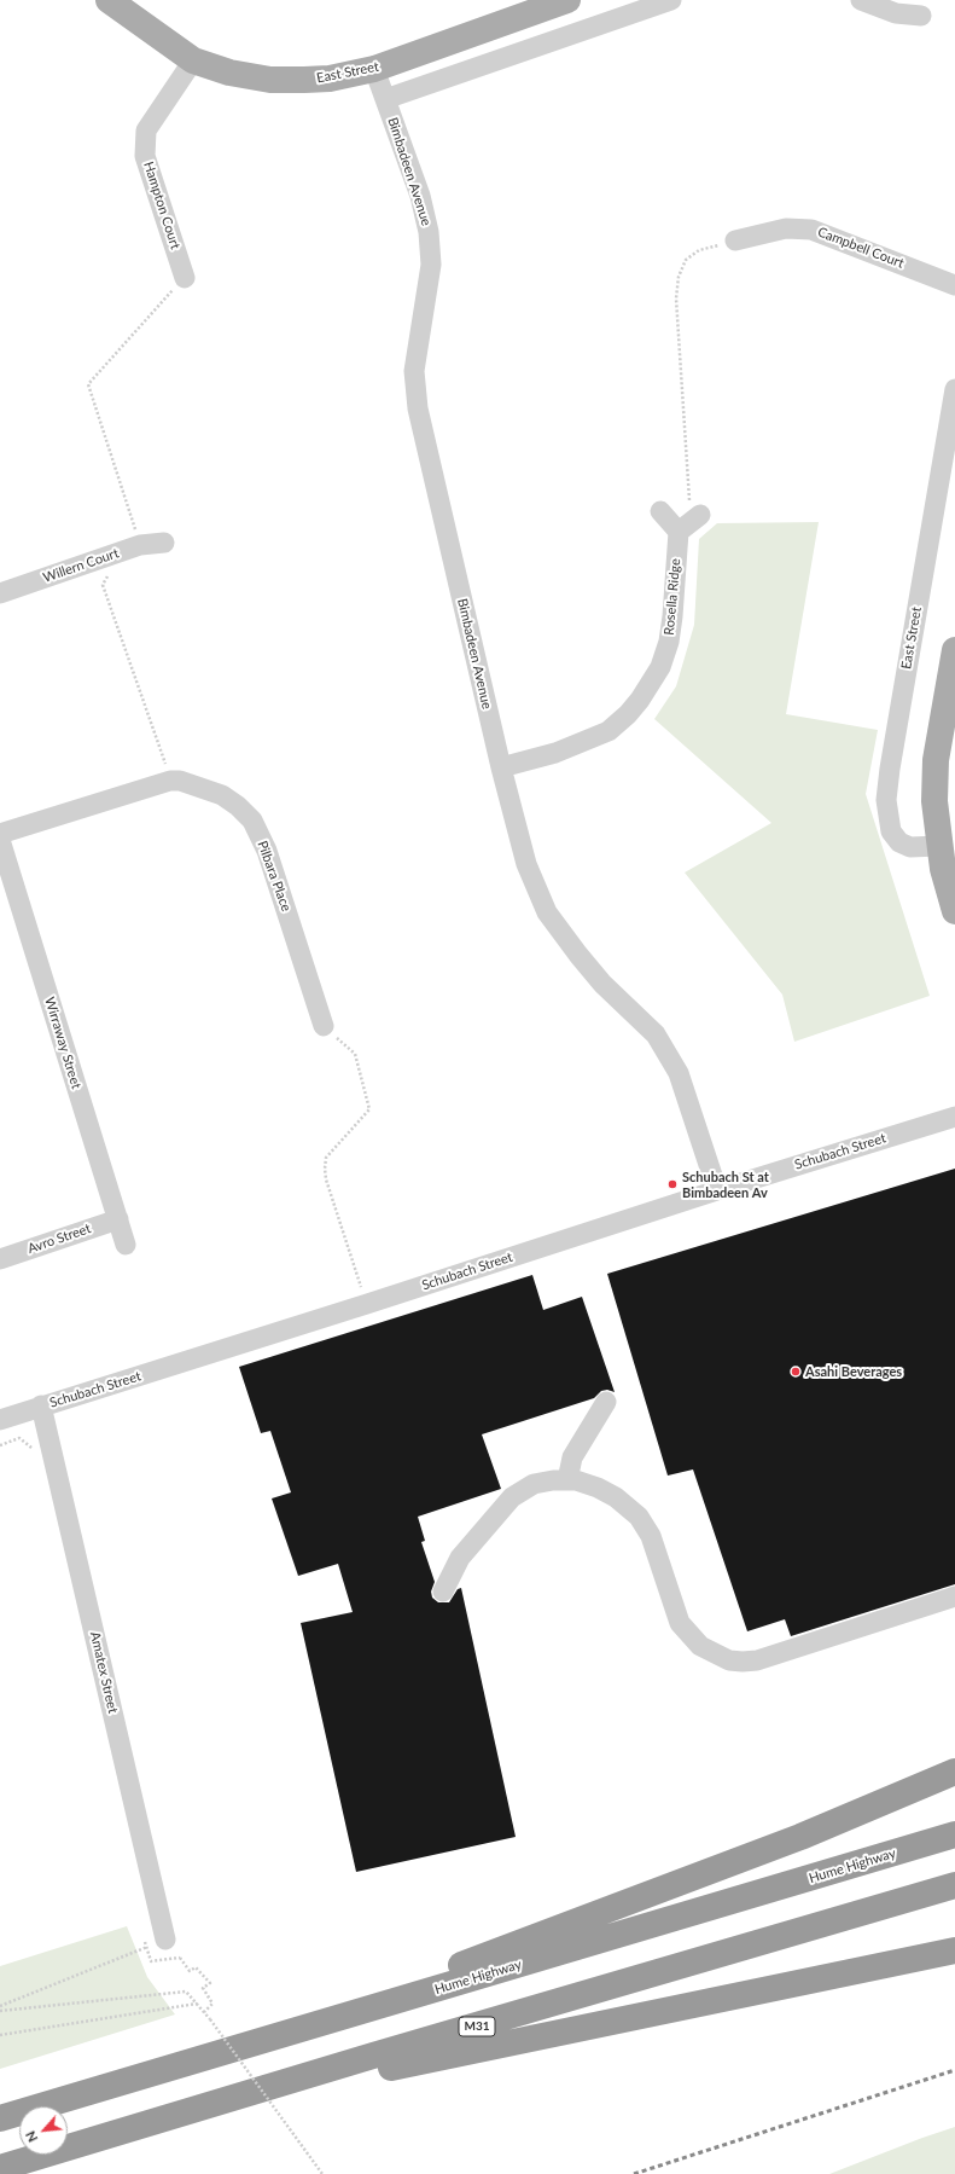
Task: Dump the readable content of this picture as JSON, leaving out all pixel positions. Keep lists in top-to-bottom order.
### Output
{
  "streets": {
    "highway": ["Hume Highway", "M31"],
    "main road": ["East Street"],
    "street": [
      "Bimbadeen Avenue",
      "Hampton Court",
      "Campbell Court",
      "Willern Court",
      "Rosella Ridge",
      "Pilbara Place",
      "Wirraway Street",
      "Schubach Street",
      "Avro Street",
      "Amatex Street"
    ]
  },
  "crossings": [
    ["East Street", "Bimbadeen Avenue"],
    ["East Street", "Hampton Court"],
    ["Bimbadeen Avenue", "Rosella Ridge"],
    ["Bimbadeen Avenue", "Schubach Street"],
    ["Wirraway Street", "Avro Street"],
    ["Schubach Street", "Amatex Street"]
  ],
  "places": ["Schubach St at Bimbadeen Av", "Asahi Beverages"],
  "north": "bottom left"
}
